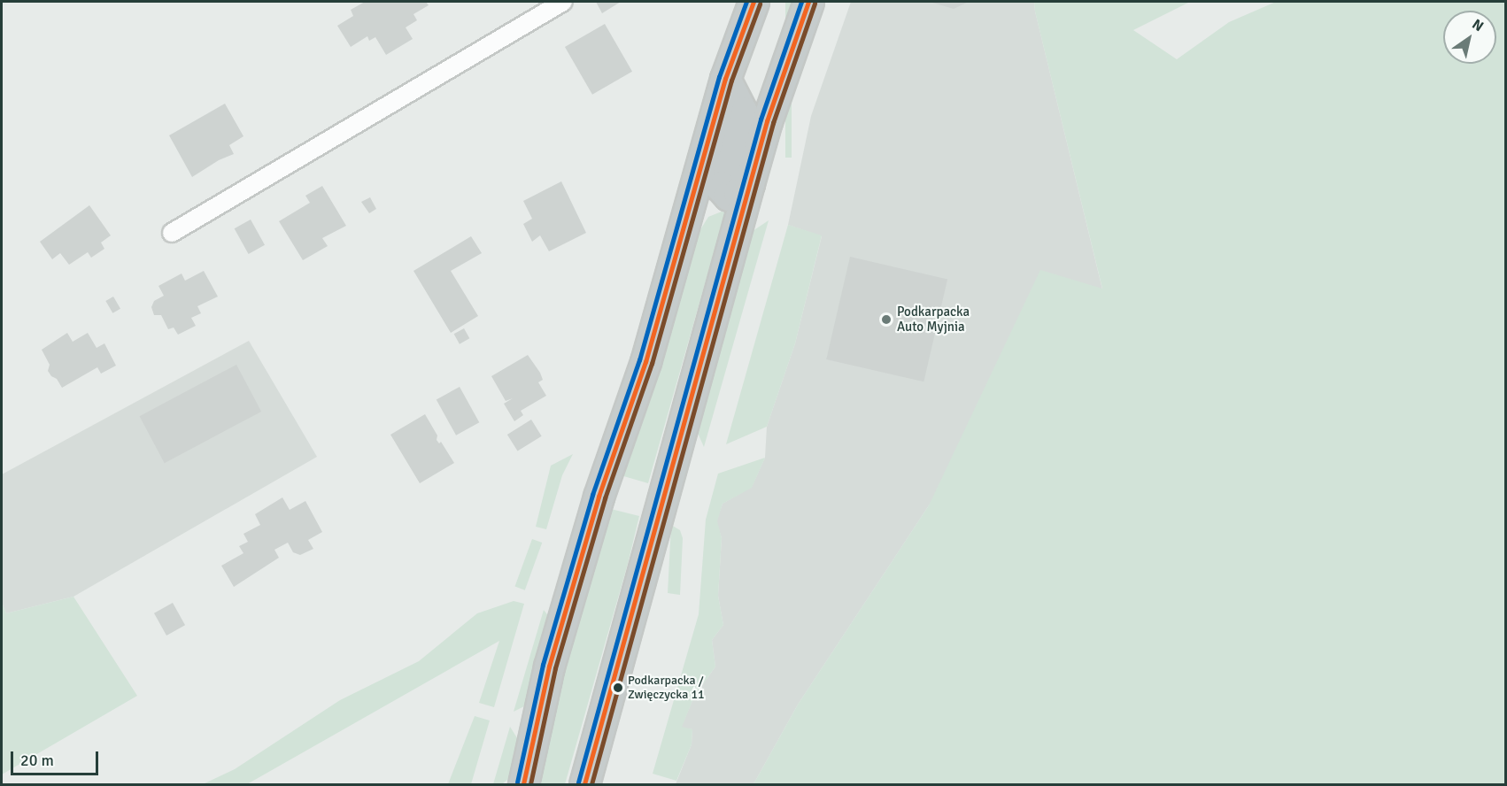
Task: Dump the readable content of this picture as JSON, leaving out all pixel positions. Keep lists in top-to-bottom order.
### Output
{
  "places": ["Podkarpacka Auto Myjnia", "Podkarpacka / Zwięczycka 11"],
  "scale_bar": "20 m",
  "north": "top right"
}
